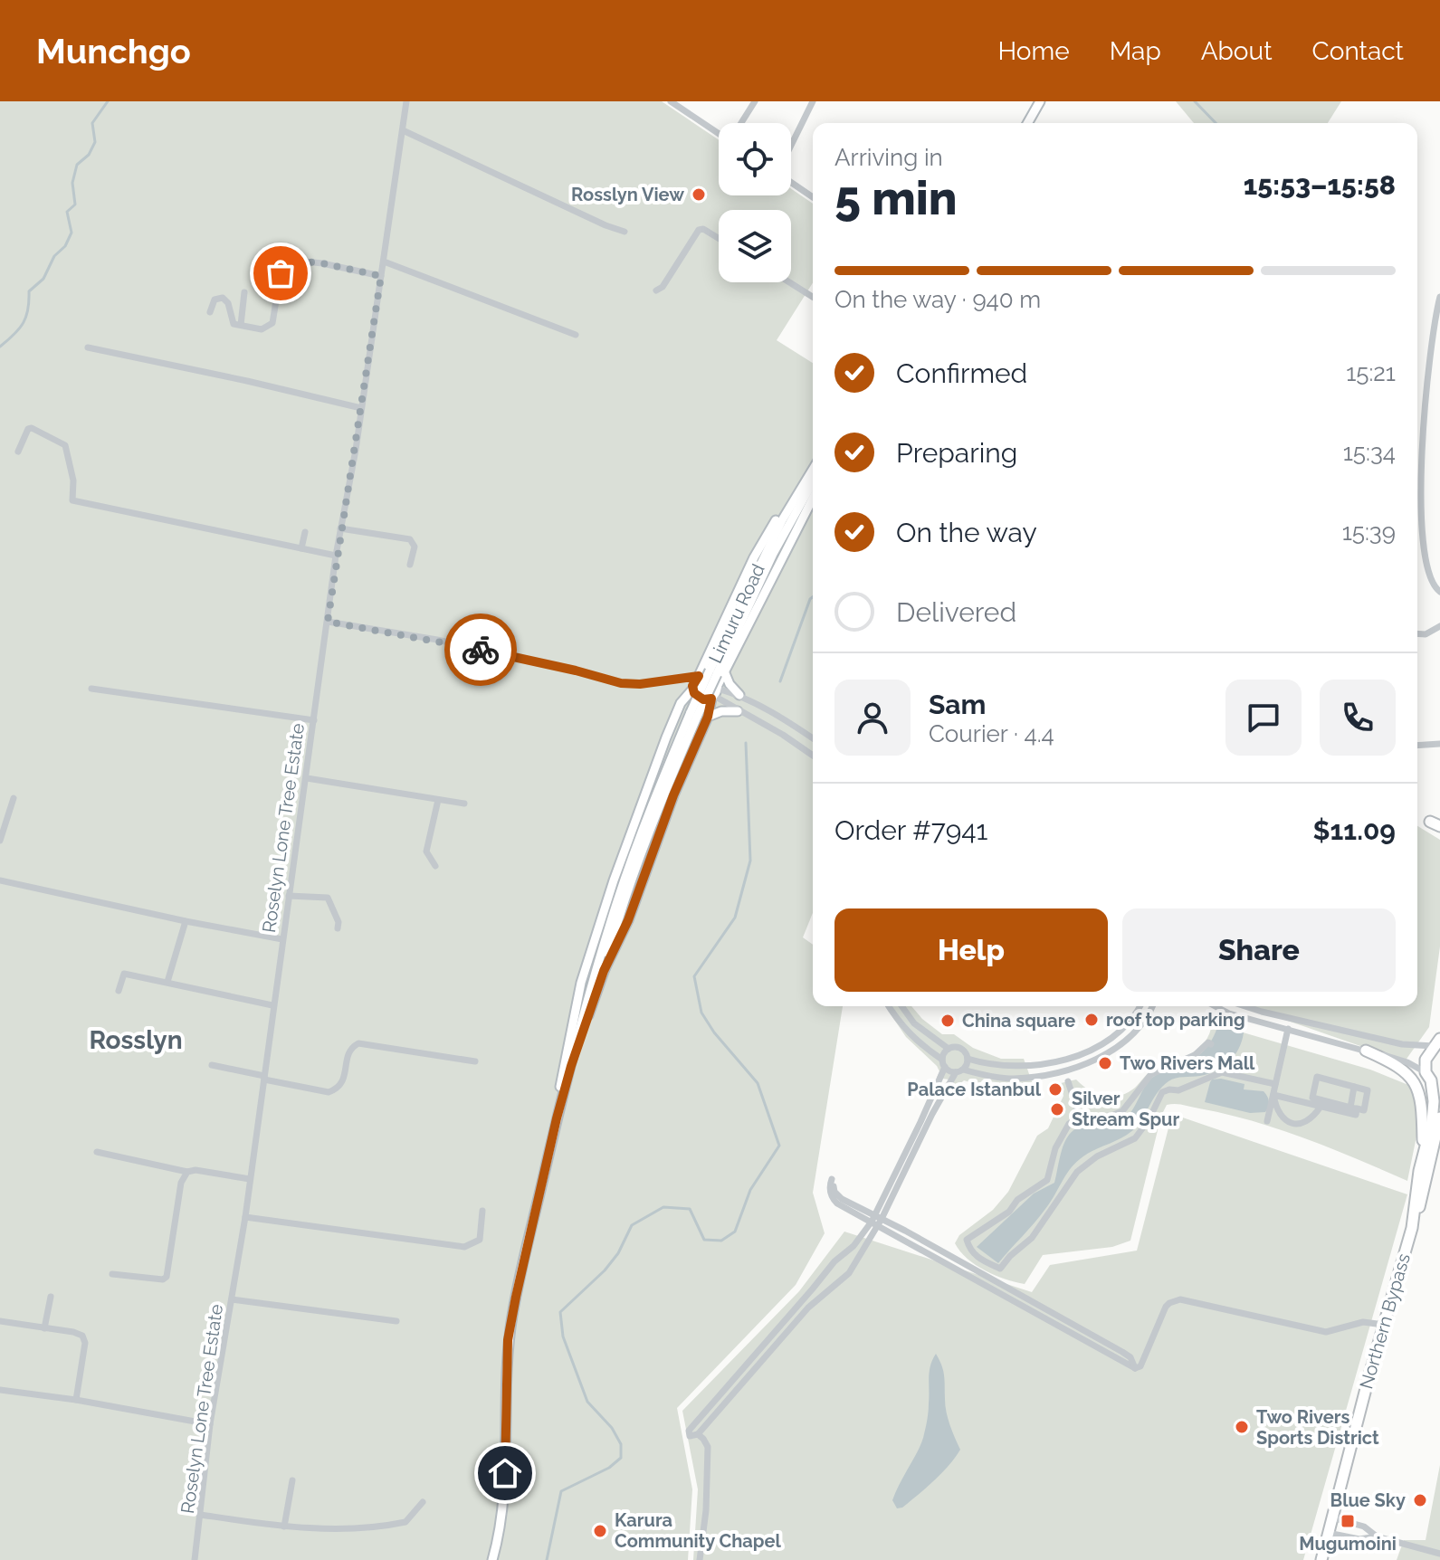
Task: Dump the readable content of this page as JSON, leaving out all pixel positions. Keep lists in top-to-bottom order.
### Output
{
  "streets": {
    "main road": ["Limuru Road", "Northern Bypass"],
    "street": ["Roselyn Lone Tree Estate"]
  },
  "districts": ["Rosslyn"],
  "places": {
    "other": [
      "Rosslyn View",
      "roof top parking",
      "China square",
      "Two Rivers Mall",
      "Palace Istanbul",
      "Silver Stream Spur",
      "Two Rivers Sports District",
      "Blue Sky",
      "Karura Community Chapel"
    ],
    "transit": ["Mugumoini"]
  },
  "page": {
    "header": "Munchgo",
    "nav": [
      "Home",
      "Map",
      "About",
      "Contact"
    ],
    "heading": ["5 min", "Arriving in", "15:53–15:58"],
    "panel": [
      "Sam",
      "Courier · 4.4",
      "Order #7941",
      "$11.09"
    ],
    "bar": "On the way · 940 m",
    "list": [
      ["Confirmed", "15:21"],
      ["Preparing", "15:34"],
      ["On the way", "15:39"],
      "Delivered"
    ],
    "buttons": ["Help", "Share"]
  }
}
